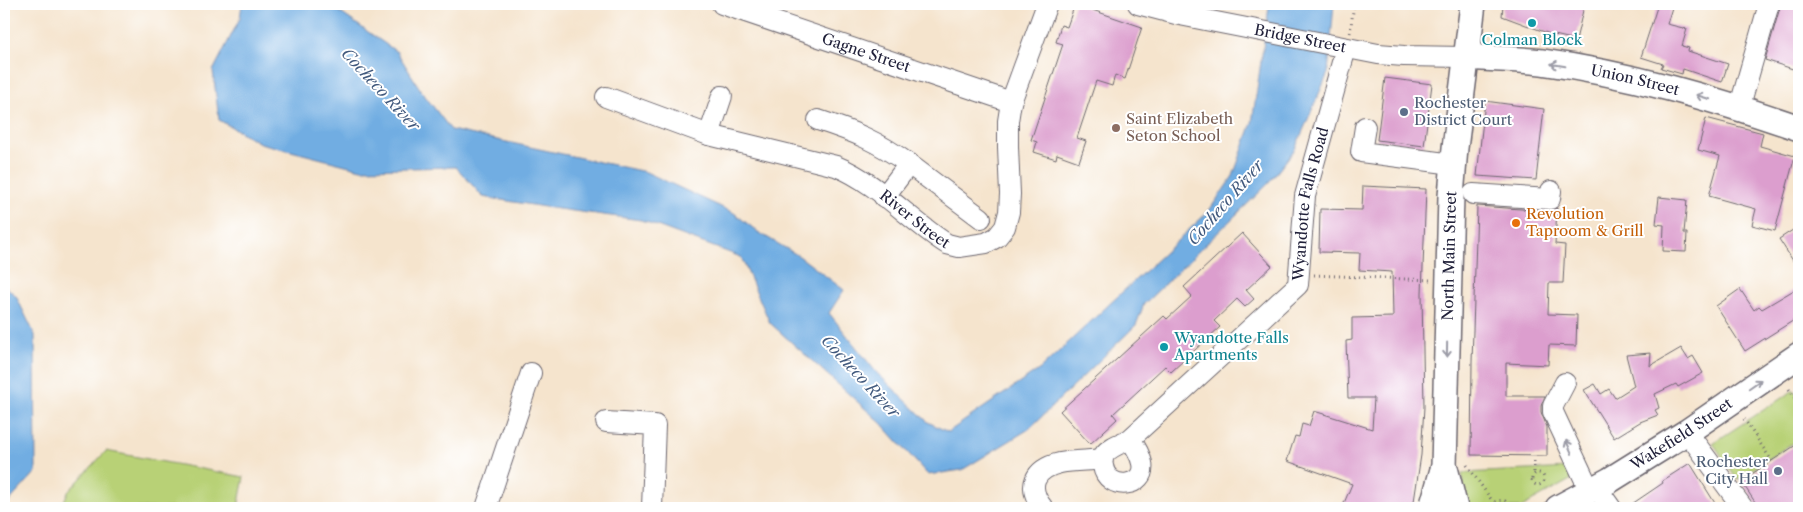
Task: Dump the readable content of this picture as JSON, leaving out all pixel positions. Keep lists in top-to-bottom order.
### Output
{
  "streets": {
    "main road": ["Union Street", "North Main Street", "Wakefield Street"],
    "street": [
      "Bridge Street",
      "Gagne Street",
      "Wyandotte Falls Road",
      "River Street"
    ]
  },
  "crossings": [
    ["Bridge Street", "Union Street"],
    ["Bridge Street", "Wyandotte Falls Road"],
    ["Bridge Street", "North Main Street"],
    ["Gagne Street", "River Street"],
    ["Union Street", "North Main Street"]
  ],
  "one_way": ["Union Street", "North Main Street", "Wakefield Street"],
  "water": ["Cocheco River"],
  "places": [
    "Colman Block",
    "Rochester District Court",
    "Saint Elizabeth Seton School",
    "Revolution Taproom & Grill",
    "Wyandotte Falls Apartments",
    "Rochester City Hall"
  ]
}
